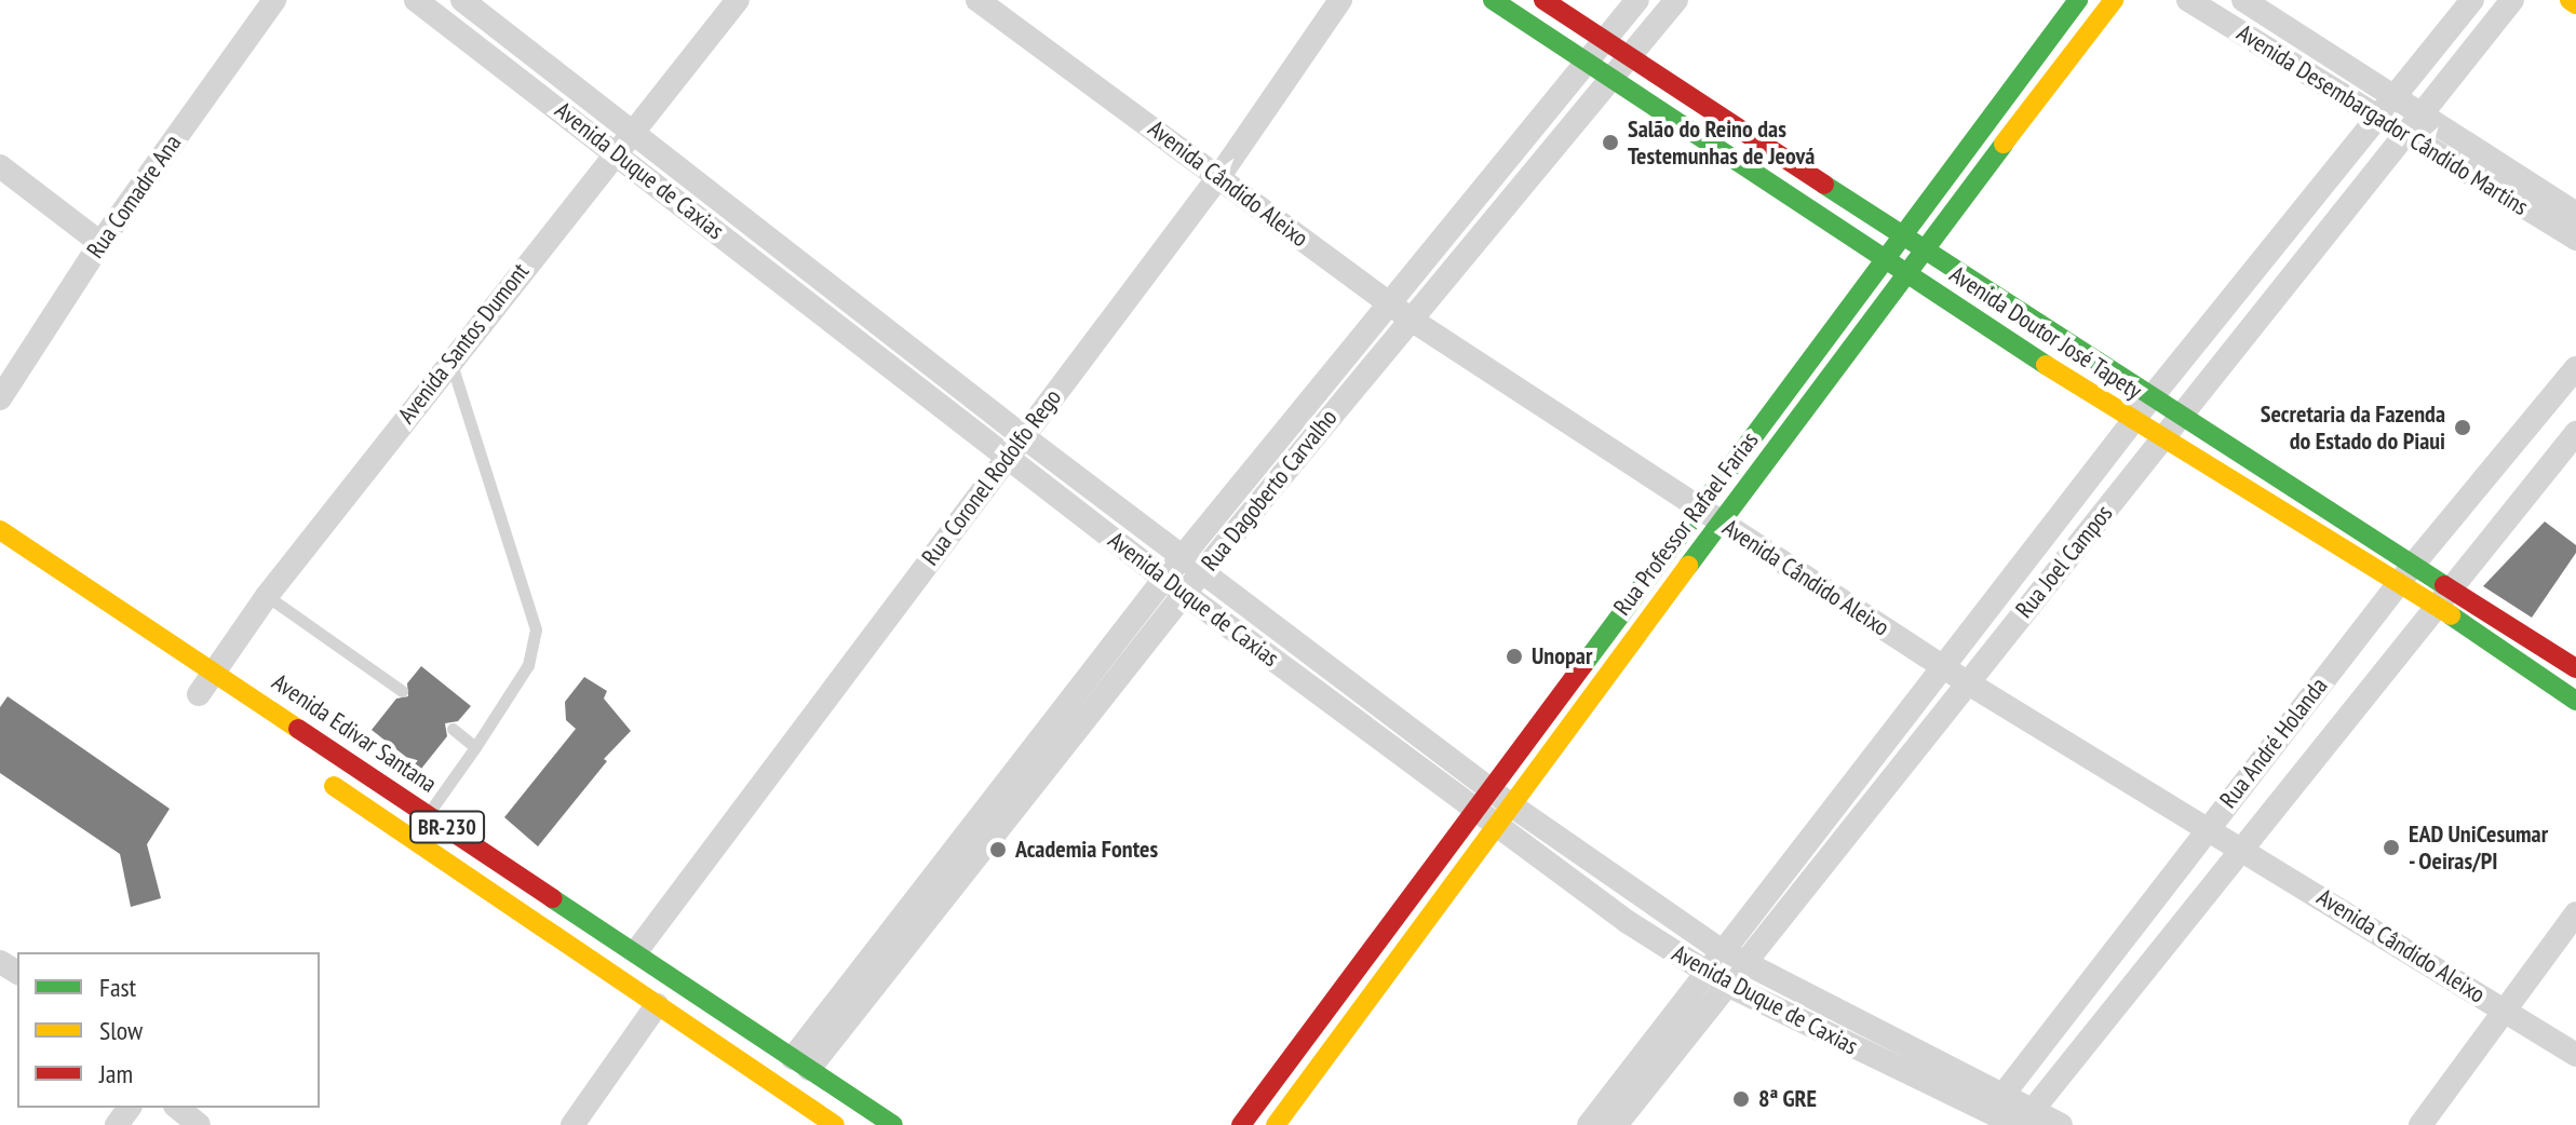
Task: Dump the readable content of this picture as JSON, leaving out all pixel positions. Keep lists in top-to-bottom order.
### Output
{
  "streets": {
    "main road": [
      "Avenida Doutor José Tapety",
      "Rua Professor Rafael Farias",
      "Avenida Edivar Santana",
      "BR-230"
    ],
    "street": [
      "Avenida Desembargador Cândido Martins",
      "Avenida Duque de Caxias",
      "Avenida Cândido Aleixo",
      "Rua Comadre Ana",
      "Avenida Santos Dumont",
      "Rua Coronel Rodolfo Rego",
      "Rua Dagoberto Carvalho",
      "Rua Joel Campos",
      "Rua André Holanda"
    ]
  },
  "crossings": [
    ["Avenida Desembargador Cândido Martins", "Rua Joel Campos"],
    ["Avenida Duque de Caxias", "Avenida Santos Dumont"],
    ["Avenida Duque de Caxias", "Rua Coronel Rodolfo Rego"],
    ["Avenida Duque de Caxias", "Rua Dagoberto Carvalho"],
    ["Avenida Duque de Caxias", "Rua Professor Rafael Farias"],
    ["Avenida Duque de Caxias", "Rua Joel Campos"],
    ["Avenida Duque de Caxias", "Rua André Holanda"],
    ["Avenida Cândido Aleixo", "Rua Coronel Rodolfo Rego"],
    ["Avenida Cândido Aleixo", "Rua Dagoberto Carvalho"],
    ["Avenida Cândido Aleixo", "Rua Professor Rafael Farias"],
    ["Avenida Cândido Aleixo", "Rua Joel Campos"],
    ["Avenida Cândido Aleixo", "Rua André Holanda"],
    ["Avenida Doutor José Tapety", "Rua Dagoberto Carvalho"],
    ["Avenida Doutor José Tapety", "Rua Professor Rafael Farias"],
    ["Avenida Doutor José Tapety", "Rua Joel Campos"],
    ["Avenida Doutor José Tapety", "Rua André Holanda"],
    ["Avenida Santos Dumont", "Avenida Edivar Santana"],
    ["Rua Coronel Rodolfo Rego", "Avenida Edivar Santana"],
    ["Rua Dagoberto Carvalho", "Avenida Edivar Santana"]
  ],
  "places": [
    "Salão do Reino das Testemunhas de Jeová",
    "Secretaria da Fazenda do Estado do Piaui",
    "Unopar",
    "EAD UniCesumar - Oeiras/PI",
    "Academia Fontes",
    "8ª GRE"
  ],
  "legend": ["Fast", "Slow", "Jam"]
}
